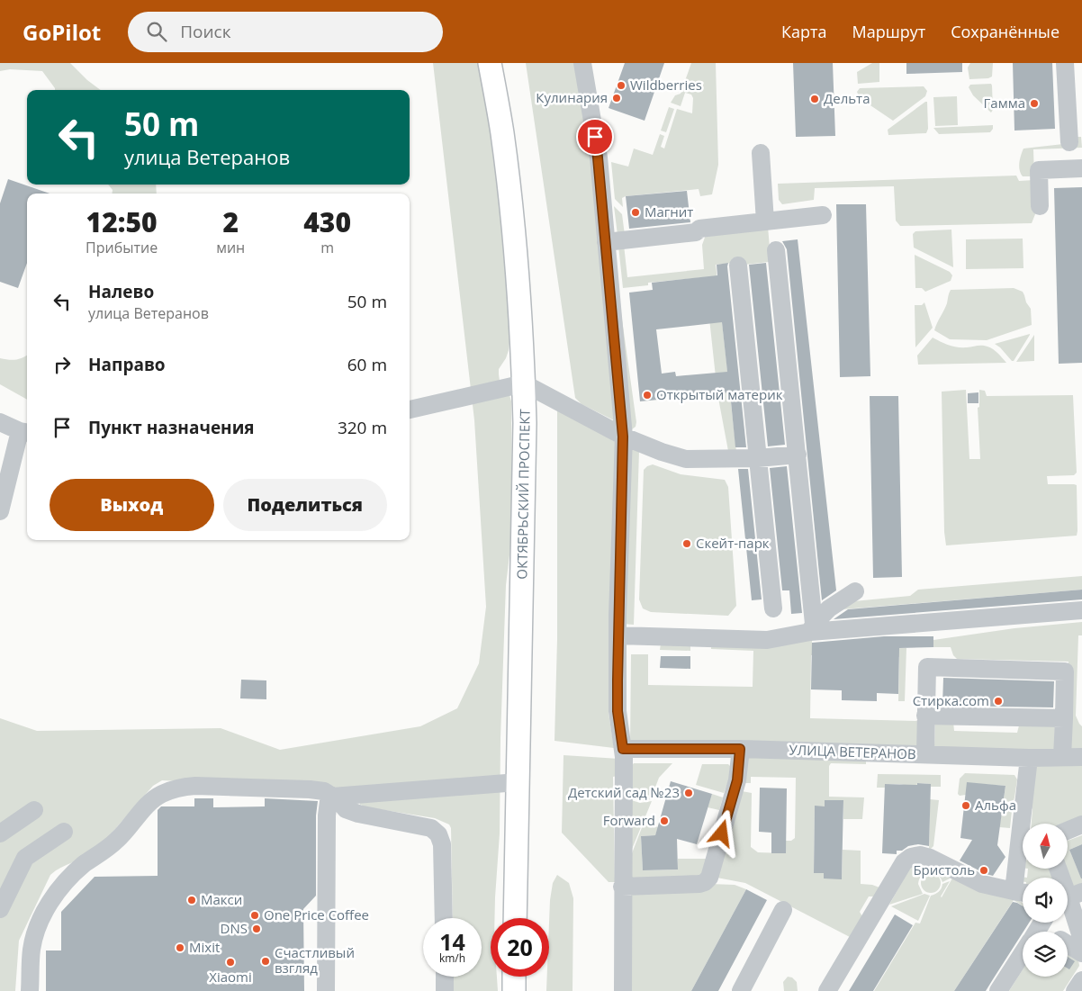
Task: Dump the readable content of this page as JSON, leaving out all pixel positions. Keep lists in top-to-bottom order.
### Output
{
  "streets": {
    "main road": ["ОКТЯБРЬСКИЙ ПРОСПЕКТ"],
    "street": ["УЛИЦА ВЕТЕРАНОВ"]
  },
  "places": [
    "Wildberries",
    "Кулинария",
    "Дельта",
    "Гамма",
    "Магнит",
    "Открытый материк",
    "Скейт-парк",
    "Стирка.com",
    "Детский сад №23",
    "Альфа",
    "Forward",
    "Бристоль",
    "Макси",
    "One Price Coffee",
    "DNS",
    "Mixit",
    "Счастливый взгляд",
    "Xiaomi"
  ],
  "north": "top",
  "page": {
    "header": "GoPilot",
    "search": "Поиск",
    "nav": ["Карта", "Маршрут", "Сохранённые"],
    "turn": ["50 m", "улица Ветеранов"],
    "eta": [
      "12:50",
      "Прибытие",
      "2",
      "мин",
      "430",
      "m"
    ],
    "list": [
      {
        "name": "Налево",
        "note": "улица Ветеранов",
        "value": "50 m"
      },
      {
        "name": "Направо",
        "value": "60 m"
      },
      {
        "name": "Пункт назначения",
        "value": "320 m"
      }
    ],
    "buttons": ["Выход", "Поделиться"],
    "speed": "14 km/h",
    "limit": "20"
  }
}
